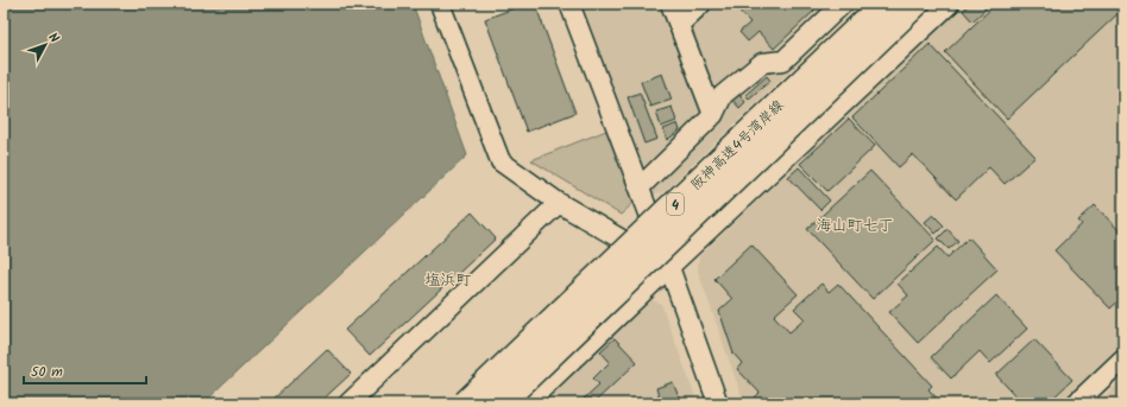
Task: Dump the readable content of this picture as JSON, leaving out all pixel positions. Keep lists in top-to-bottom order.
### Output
{
  "streets": {
    "highway": ["阪神高速4号湾岸線", "4"]
  },
  "districts": ["海山町七丁", "塩浜町"],
  "scale_bar": "50 m",
  "north": "top right"
}
